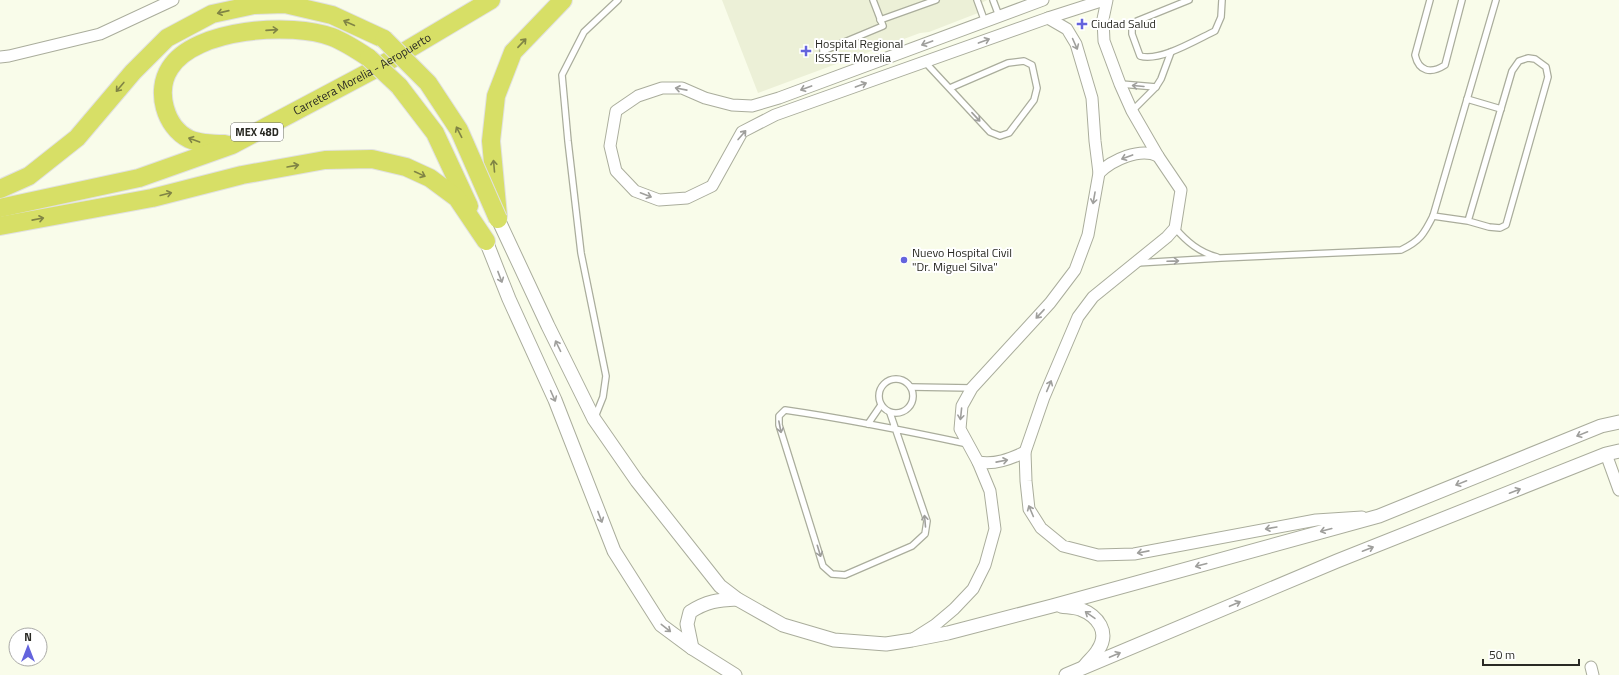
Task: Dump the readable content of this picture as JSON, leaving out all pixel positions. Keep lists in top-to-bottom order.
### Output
{
  "streets": {
    "highway": ["Carretera Morelia - Aeropuerto", "MEX 48D"]
  },
  "places": {
    "health": ["Ciudad Salud", "Hospital Regional ISSSTE Morelia"],
    "other": ["Nuevo Hospital Civil \"Dr. Miguel Silva\""]
  },
  "scale_bar": "50 m",
  "north": "top"
}
